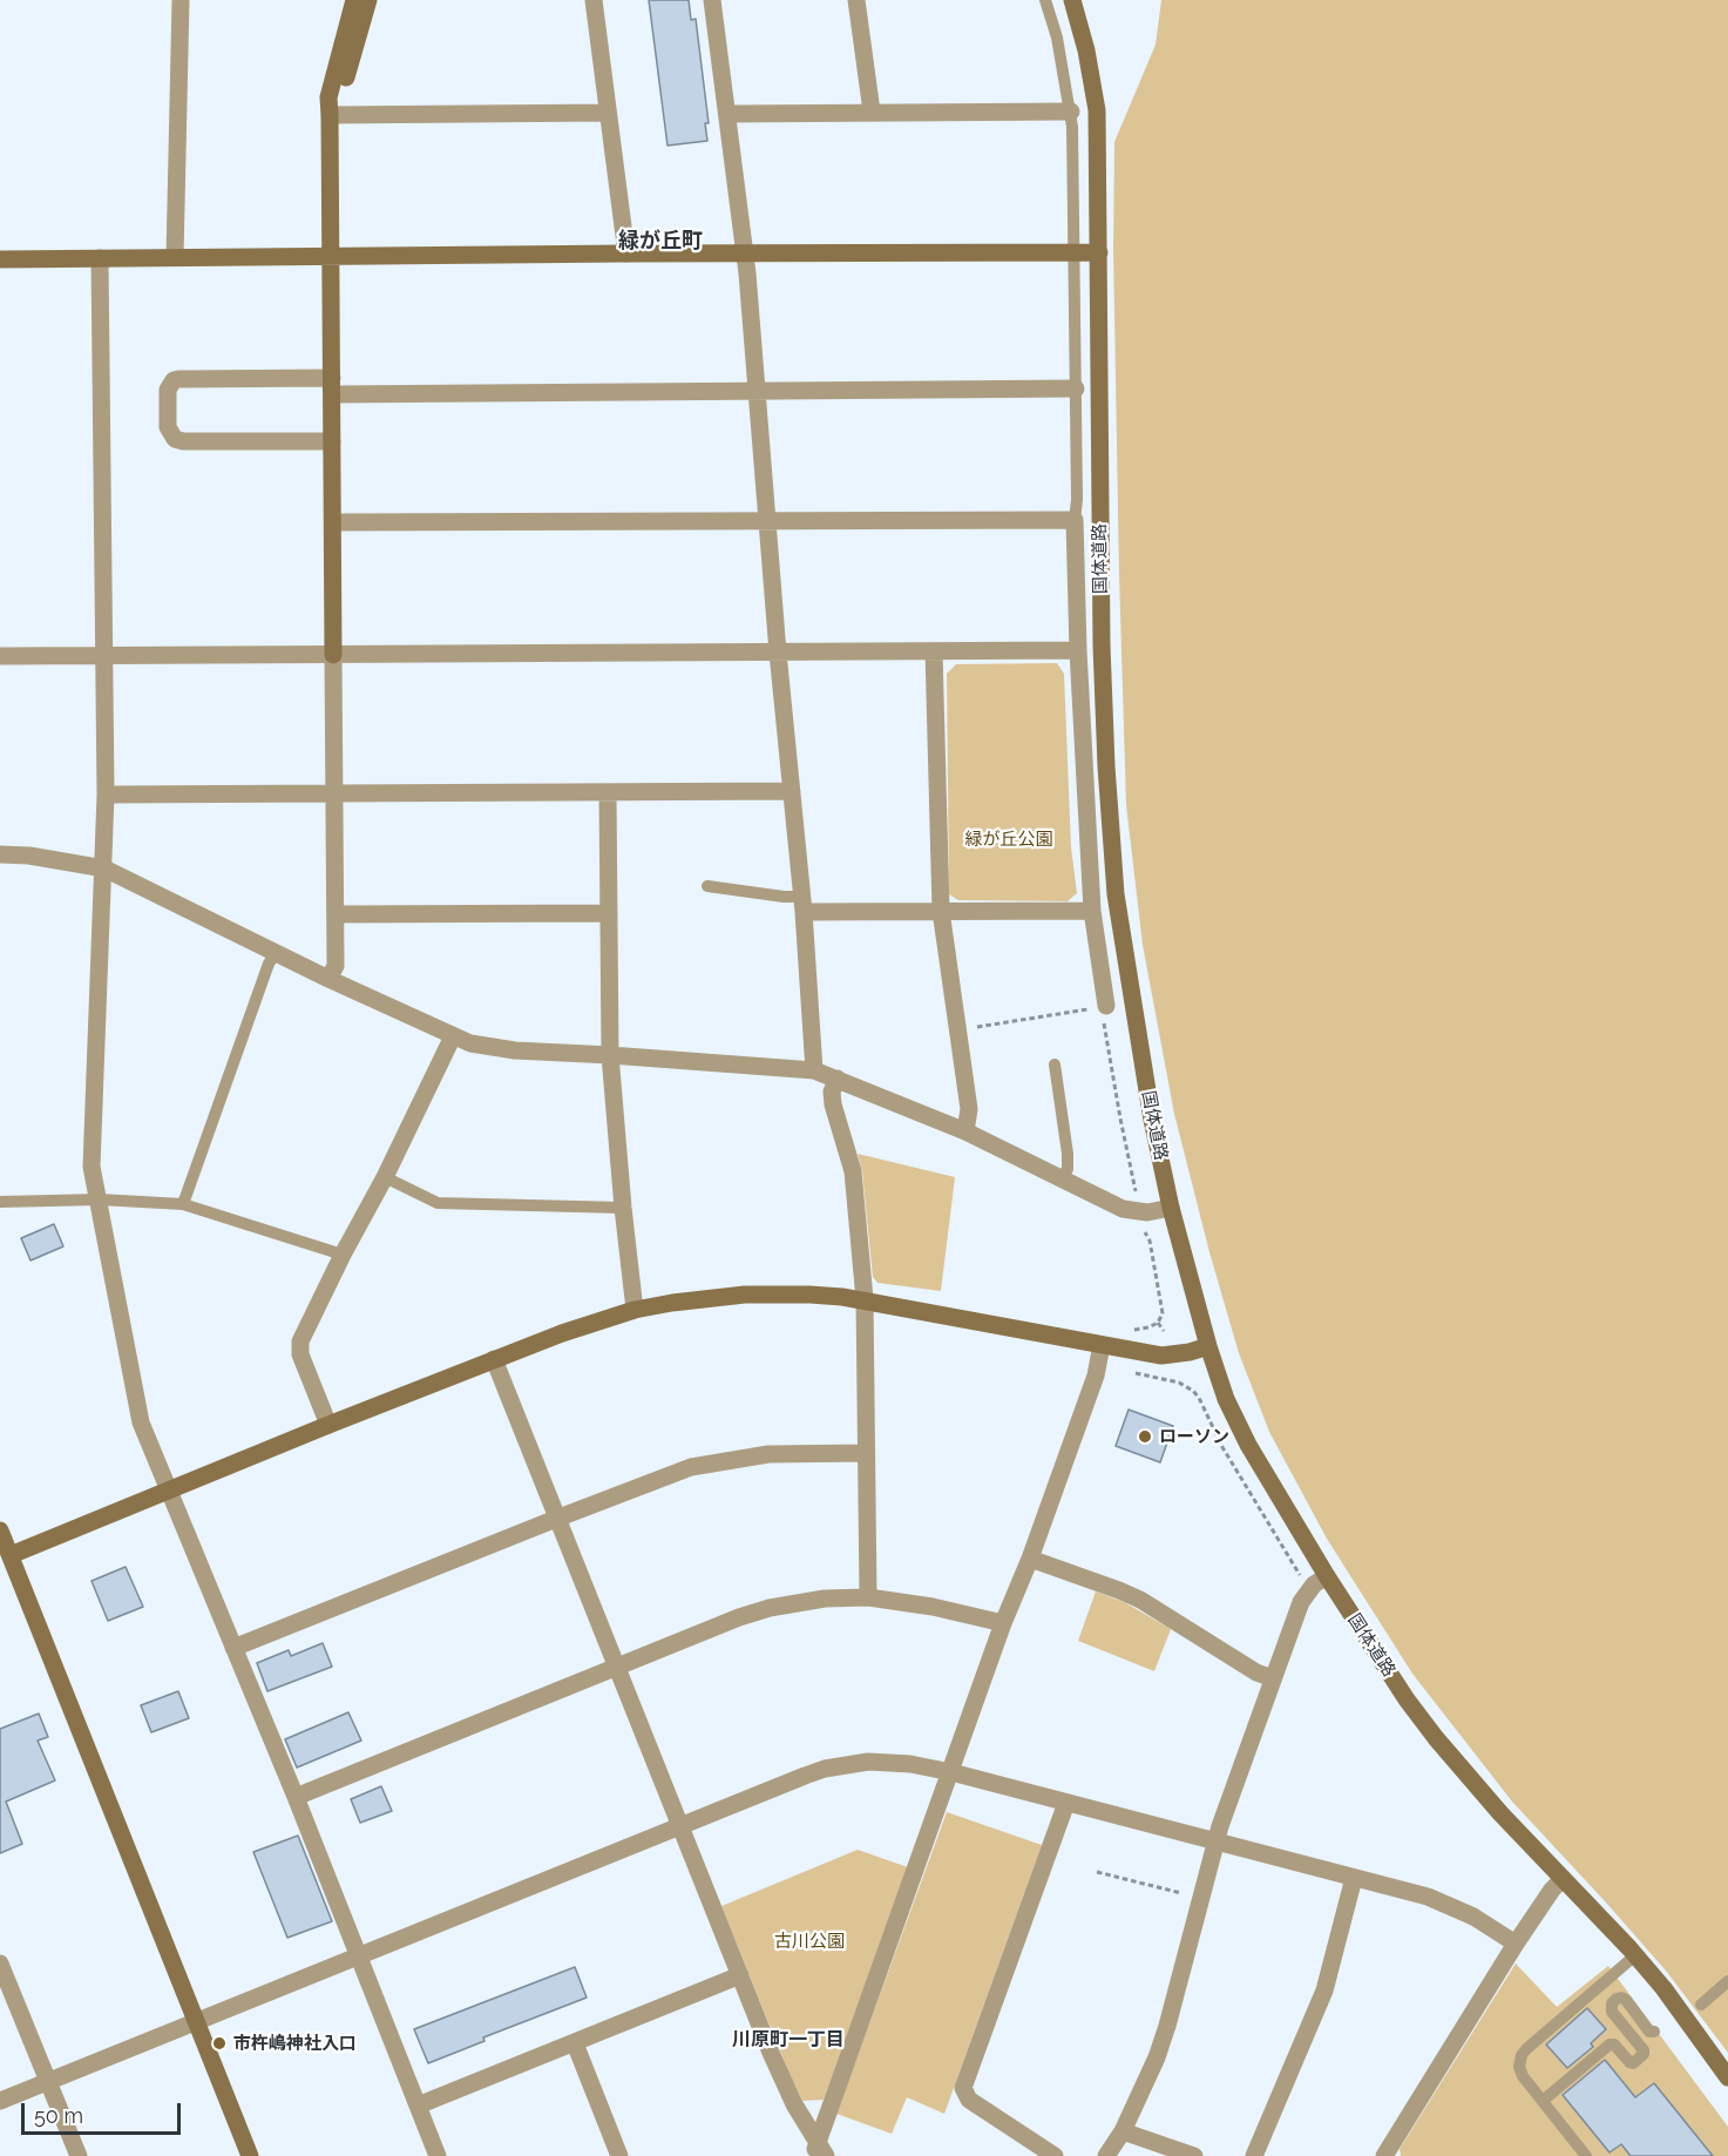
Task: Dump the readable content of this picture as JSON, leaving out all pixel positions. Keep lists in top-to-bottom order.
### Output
{
  "streets": {
    "street": ["国体道路"]
  },
  "districts": ["緑が丘町", "川原町一丁目"],
  "parks": ["緑が丘公園", "古川公園"],
  "places": ["ローソン", "市杵嶋神社入口"],
  "scale_bar": "50 m"
}
